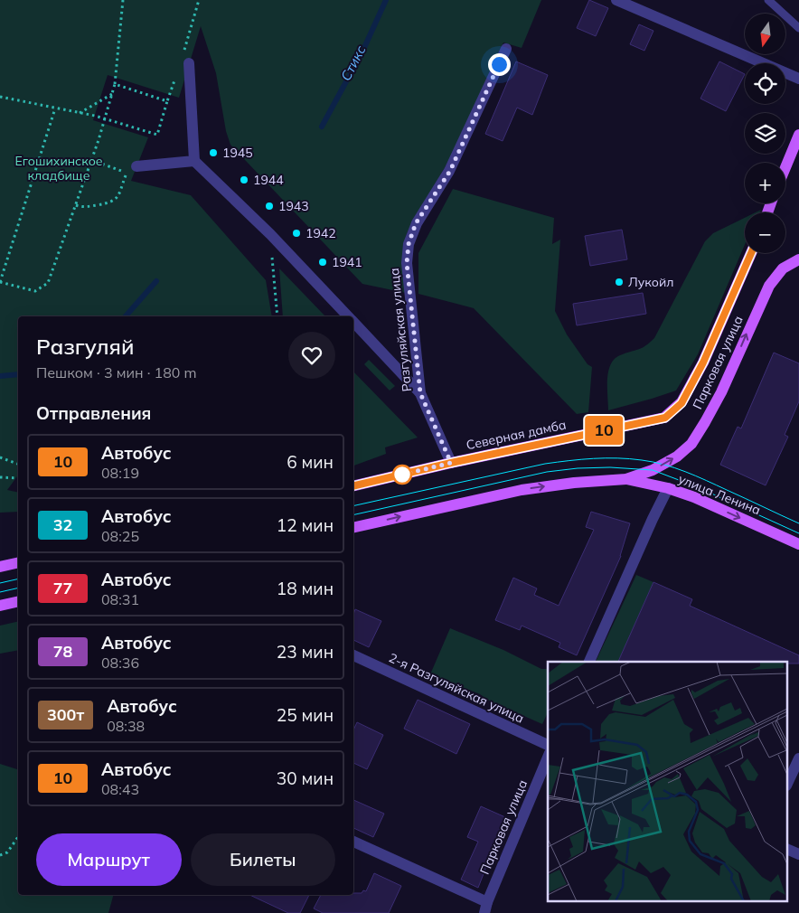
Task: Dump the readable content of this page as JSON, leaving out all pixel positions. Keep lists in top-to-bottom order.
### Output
{
  "streets": {
    "main road": ["Парковая улица", "Северная дамба", "улица Ленина"],
    "street": ["Разгуляйская улица", "2-я Разгуляйская улица"]
  },
  "crossings": [
    ["Разгуляйская улица", "Северная дамба"],
    ["Парковая улица", "Северная дамба"],
    ["Парковая улица", "улица Ленина"]
  ],
  "one_way": ["улица Ленина"],
  "water": ["Стикс"],
  "parks": ["Егошихинское кладбище"],
  "places": [
    "1945",
    "1944",
    "1943",
    "1942",
    "1941",
    "Лукойл"
  ],
  "lines": ["bus line 10"],
  "north": "bottom",
  "page": {
    "on_map": "10",
    "map_buttons": ["+", "−"],
    "heading": [
      ["Разгуляй", "Пешком · 3 мин · 180 m"],
      "Отправления"
    ],
    "list": [
      {
        "mark": "10",
        "name": "Автобус",
        "note": "08:19",
        "value": "6 мин"
      },
      {
        "mark": "32",
        "name": "Автобус",
        "note": "08:25",
        "value": "12 мин"
      },
      {
        "mark": "77",
        "name": "Автобус",
        "note": "08:31",
        "value": "18 мин"
      },
      {
        "mark": "78",
        "name": "Автобус",
        "note": "08:36",
        "value": "23 мин"
      },
      {
        "mark": "300т",
        "name": "Автобус",
        "note": "08:38",
        "value": "25 мин"
      },
      {
        "mark": "10",
        "name": "Автобус",
        "note": "08:43",
        "value": "30 мин"
      }
    ],
    "buttons": ["Маршрут", "Билеты"]
  }
}
